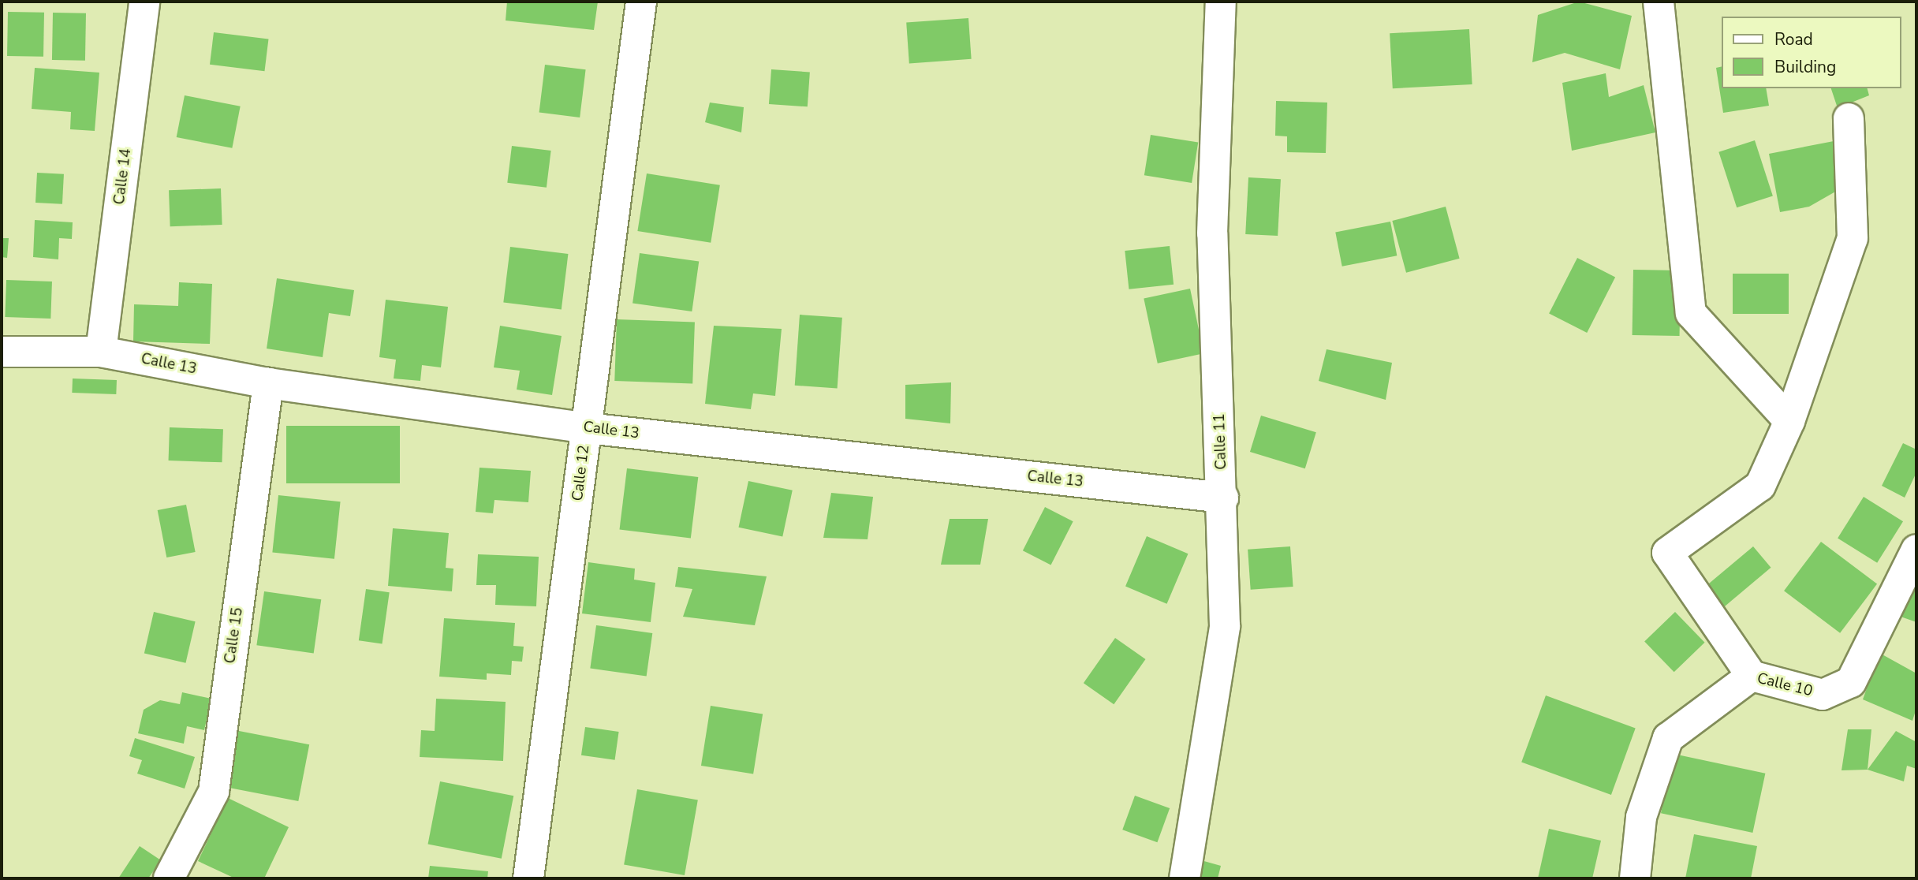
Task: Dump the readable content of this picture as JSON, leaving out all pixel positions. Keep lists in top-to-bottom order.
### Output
{
  "streets": {
    "street": [
      "Calle 14",
      "Calle 13",
      "Calle 11",
      "Calle 12",
      "Calle 15",
      "Calle 10"
    ]
  },
  "crossings": [
    ["Calle 14", "Calle 13"],
    ["Calle 13", "Calle 11"],
    ["Calle 13", "Calle 12"],
    ["Calle 13", "Calle 15"]
  ],
  "legend": ["Road", "Building"]
}
